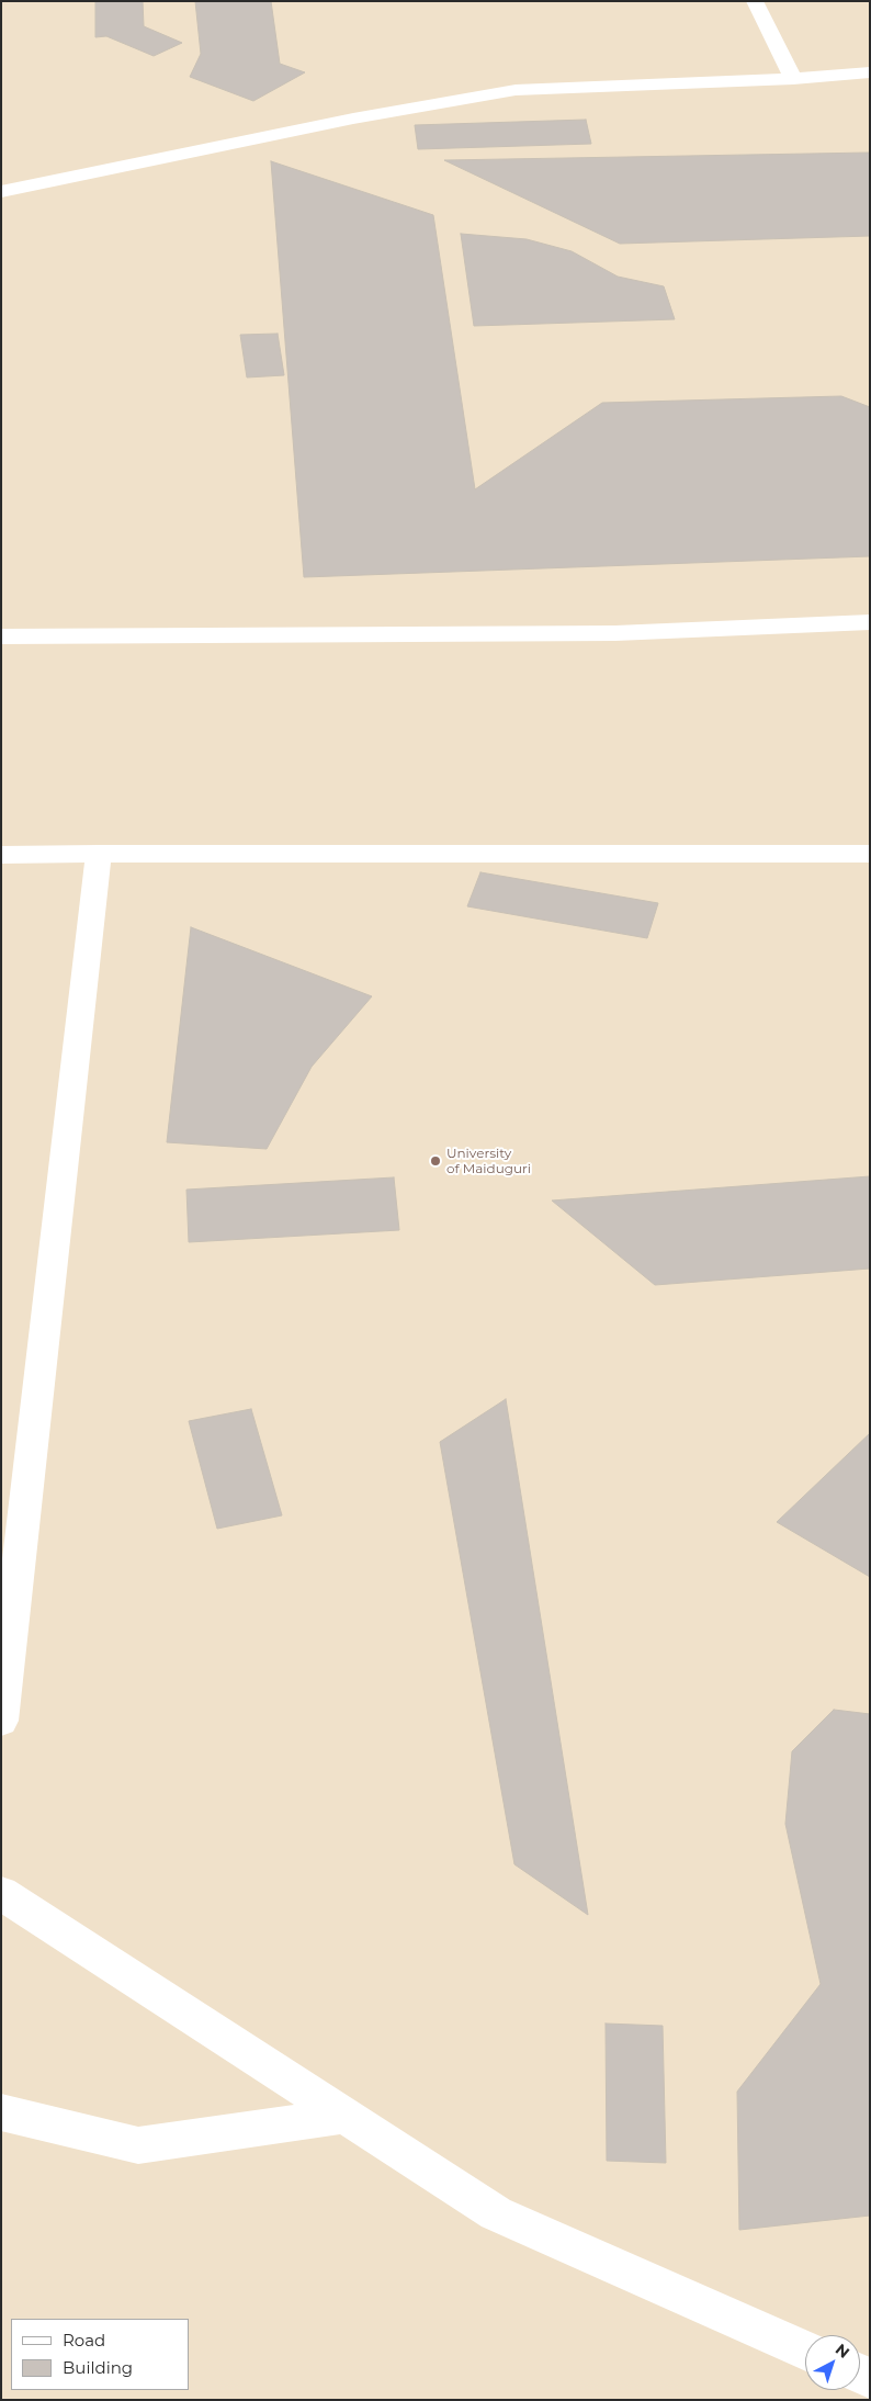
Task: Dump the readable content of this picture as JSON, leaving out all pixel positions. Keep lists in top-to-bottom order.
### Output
{
  "places": ["University of Maiduguri"],
  "legend": ["Road", "Building"],
  "north": "top right"
}
